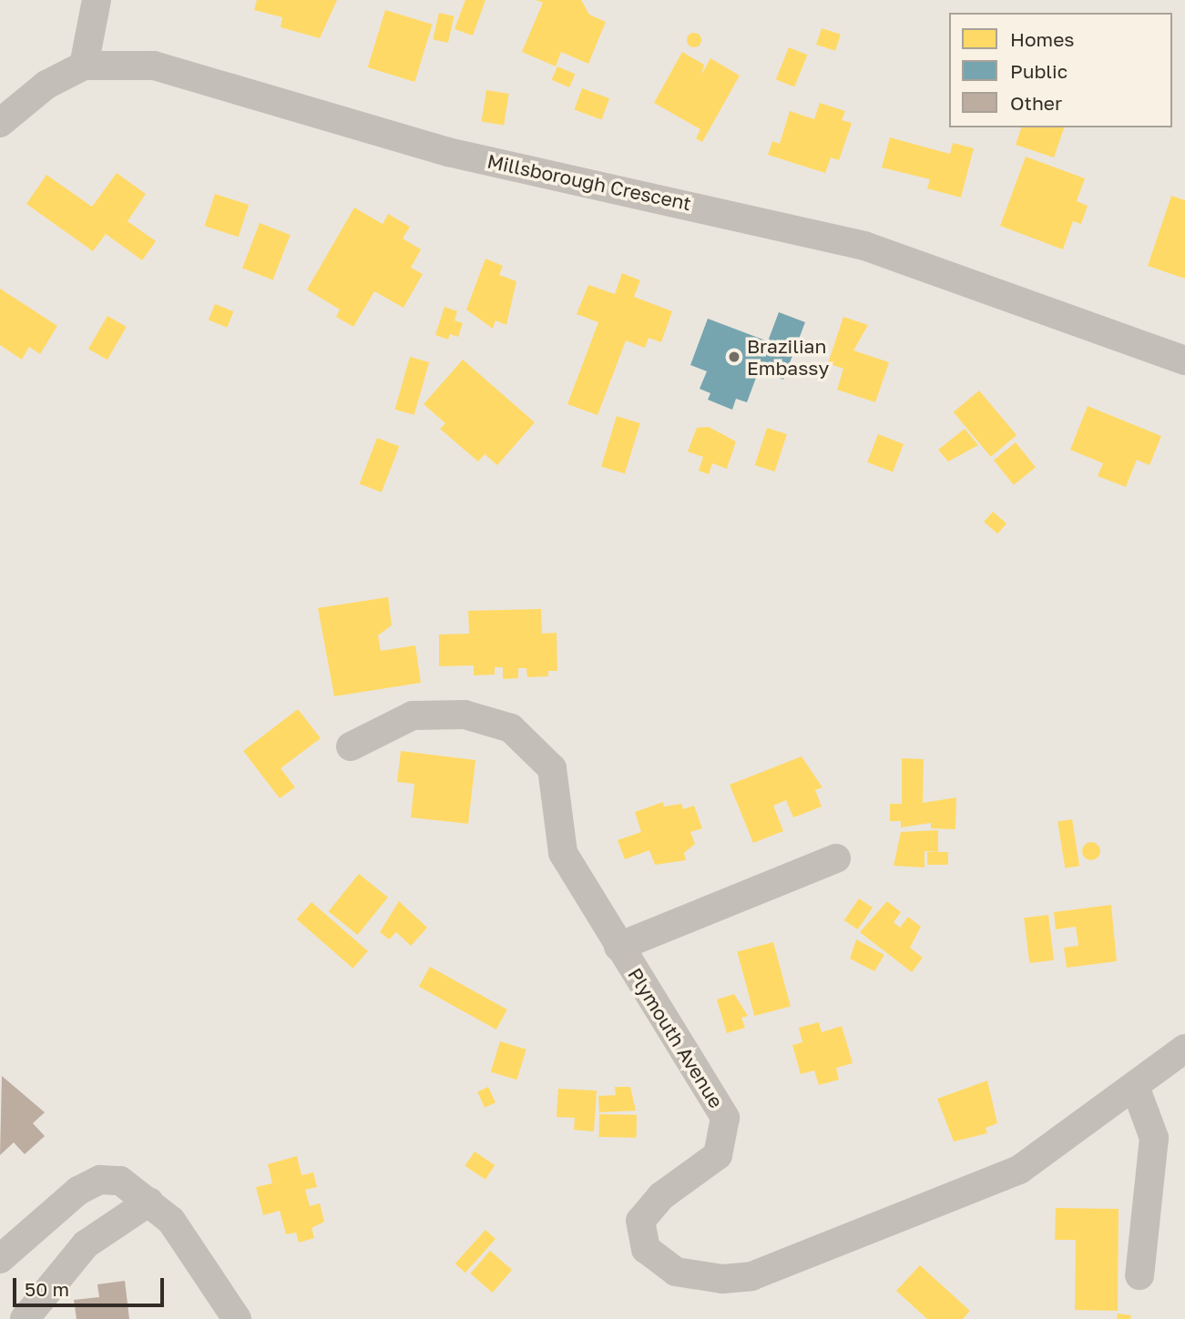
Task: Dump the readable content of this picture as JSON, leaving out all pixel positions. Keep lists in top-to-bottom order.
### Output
{
  "streets": {
    "street": ["Millsborough Crescent", "Plymouth Avenue"]
  },
  "places": ["Brazilian Embassy"],
  "legend": ["Homes", "Public", "Other"],
  "scale_bar": "50 m"
}
